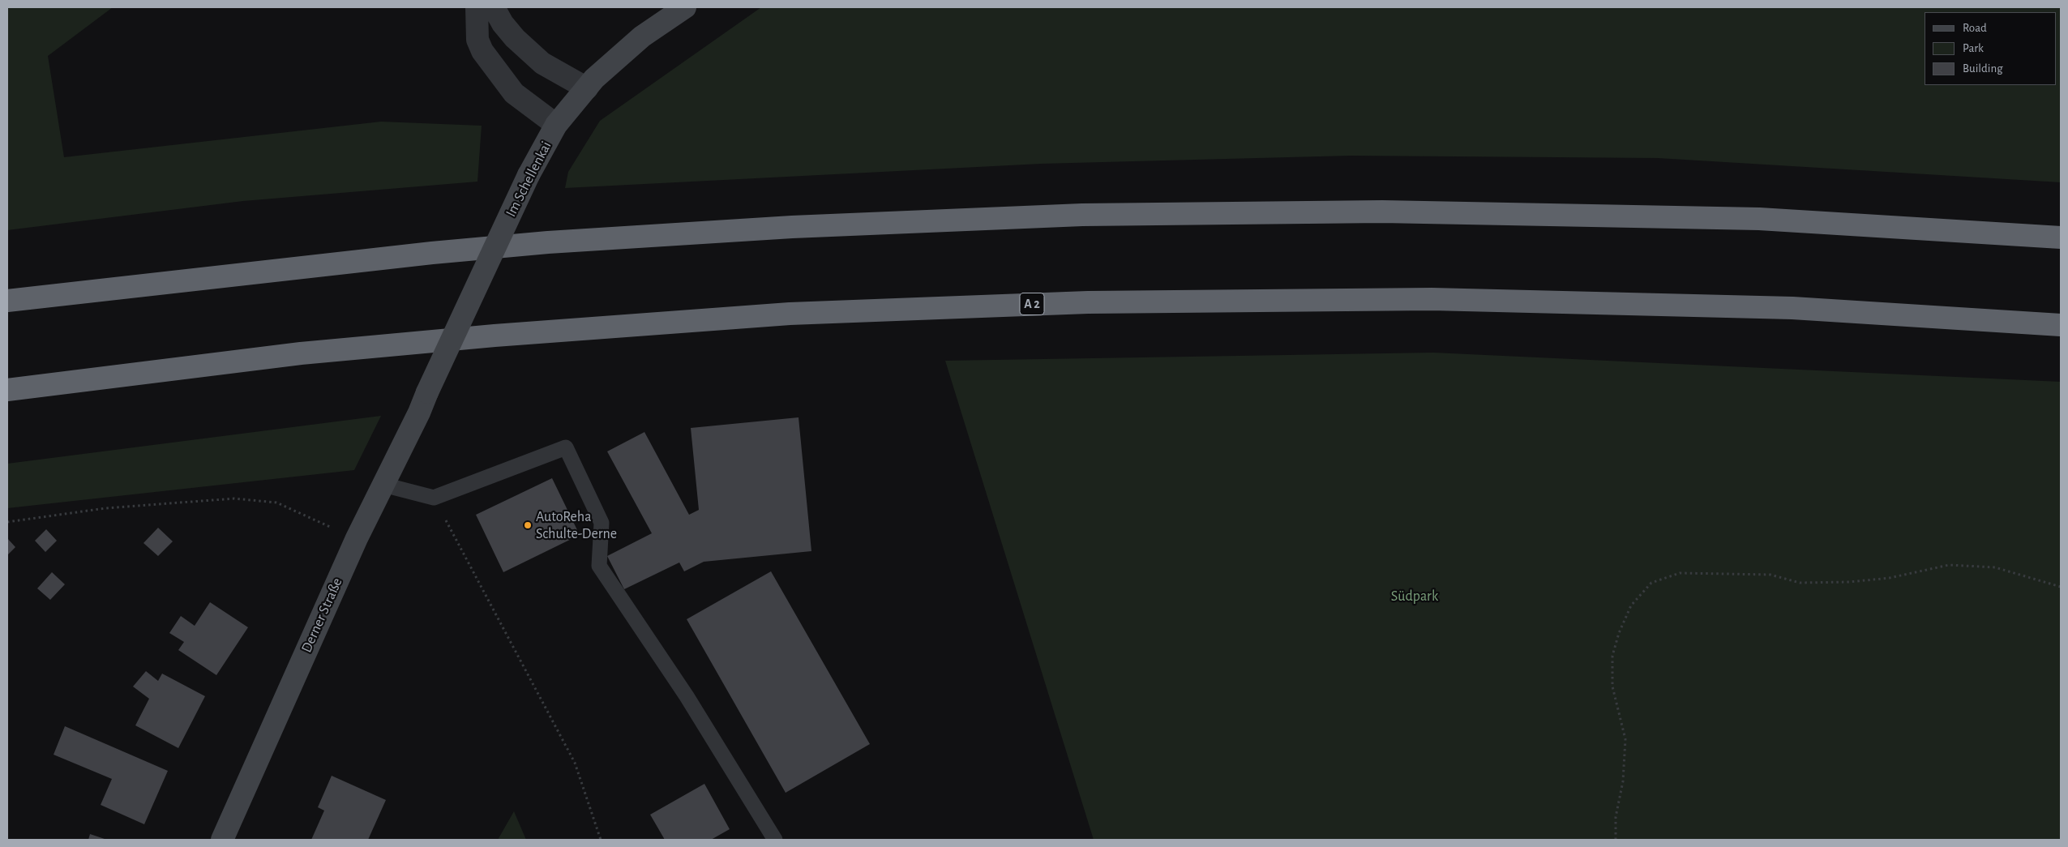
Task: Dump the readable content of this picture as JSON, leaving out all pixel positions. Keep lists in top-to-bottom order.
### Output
{
  "streets": {
    "highway": ["A 2"],
    "street": ["Im Schellenkai", "Derner Straße"]
  },
  "crossings": [
    ["Im Schellenkai", "Derner Straße"]
  ],
  "parks": ["Südpark"],
  "places": ["AutoReha Schulte-Derne"],
  "legend": ["Road", "Park", "Building"]
}
